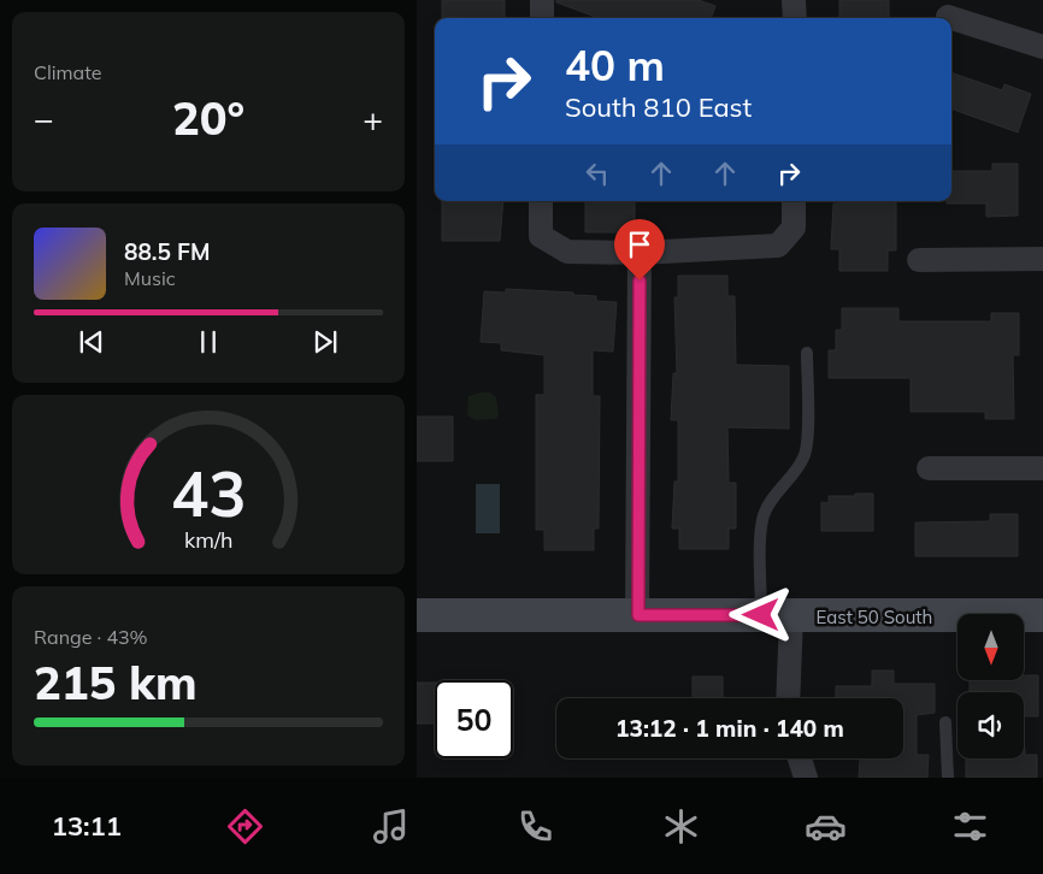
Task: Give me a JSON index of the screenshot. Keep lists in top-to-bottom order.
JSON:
{
  "streets": {
    "main road": ["East 50 South"]
  },
  "north": "bottom",
  "page": {
    "tile": [
      "Climate",
      ["Range · 43%", "215 km"]
    ],
    "turn": ["40 m", "South 810 East"],
    "heat": ["−", "20°", "+"],
    "song": ["88.5 FM", "Music"],
    "limit": "50",
    "trip": "13:12 · 1 min · 140 m",
    "tabs": "13:11",
    "gauge": ["43", "km/h"]
  }
}
